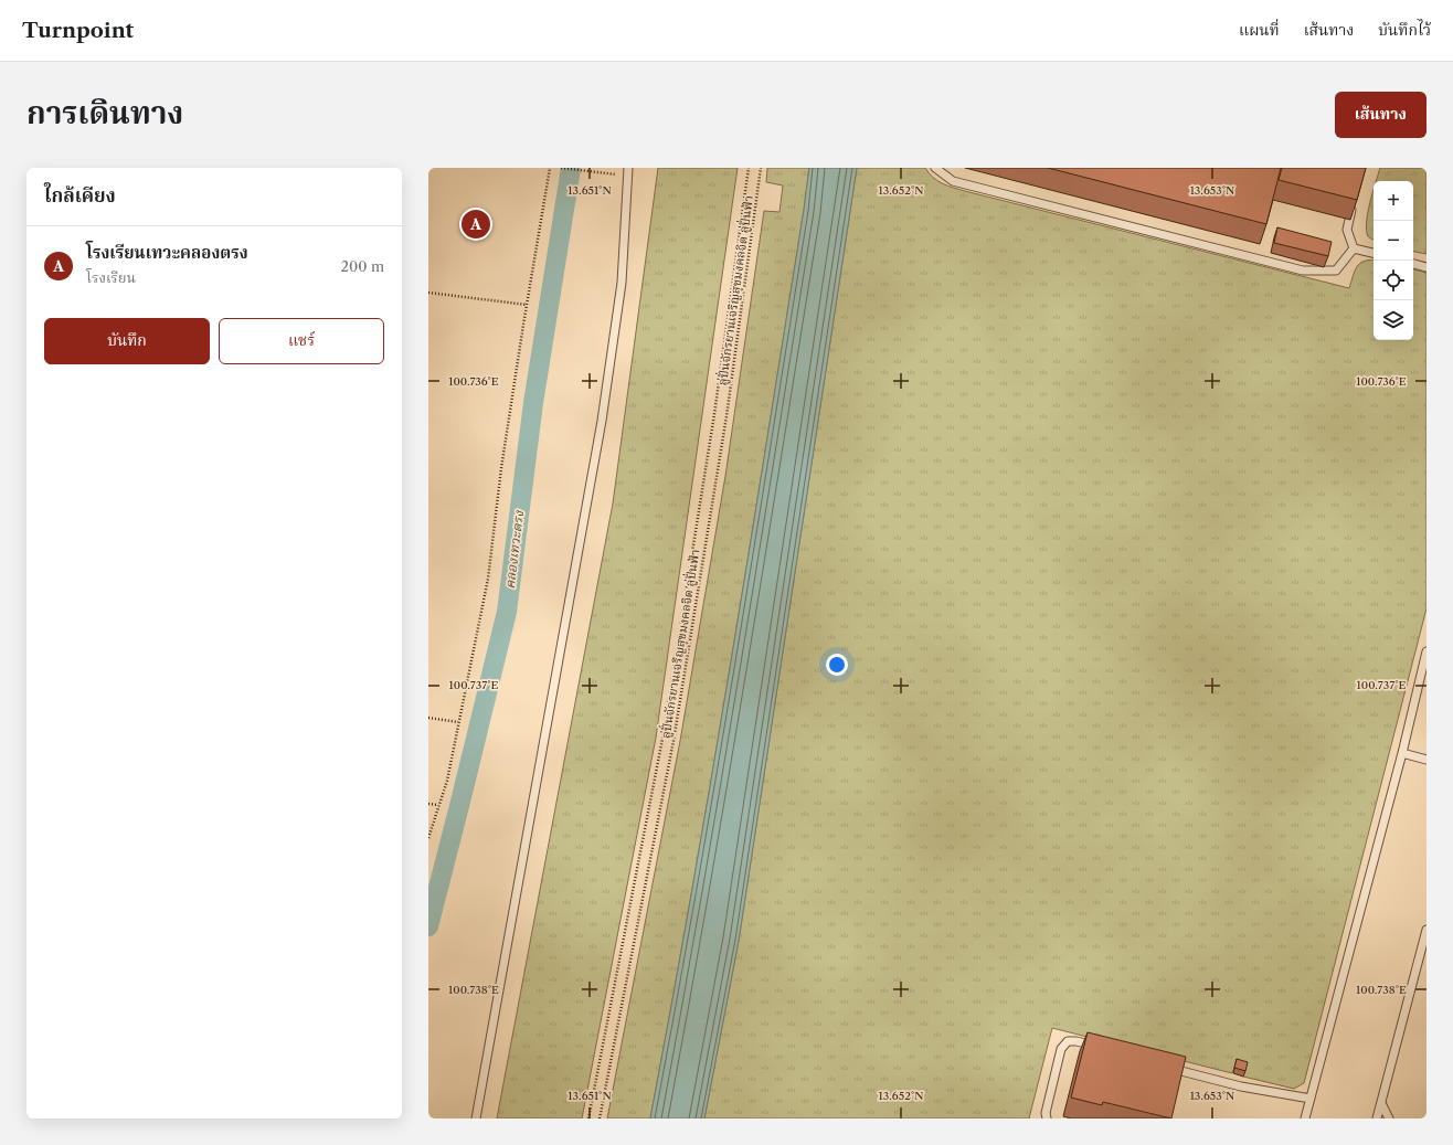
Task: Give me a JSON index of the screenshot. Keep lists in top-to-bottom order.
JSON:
{
  "streets": {
    "path": ["ลู่ปั่นจักรยานเจริญสุขมงคลจิต ลู่ปั่นฟ้า"]
  },
  "water": ["คลองเทวะตรง"],
  "page": {
    "header": "Turnpoint",
    "nav": ["แผนที่", "เส้นทาง", "บันทึกไว้"],
    "title": "การเดินทาง",
    "buttons": [
      "เส้นทาง",
      ["บันทึก", "แชร์"]
    ],
    "heading": "ใกล้เคียง",
    "map_buttons": ["+", "−"],
    "pins": "A",
    "list": [
      {
        "mark": "A",
        "name": "โรงเรียนเทวะคลองตรง",
        "note": "โรงเรียน",
        "value": "200 m"
      }
    ]
  },
  "coordinates": [
    "13.651°N",
    "13.652°N",
    "13.653°N",
    "100.736°E",
    "100.737°E",
    "100.738°E"
  ]
}
